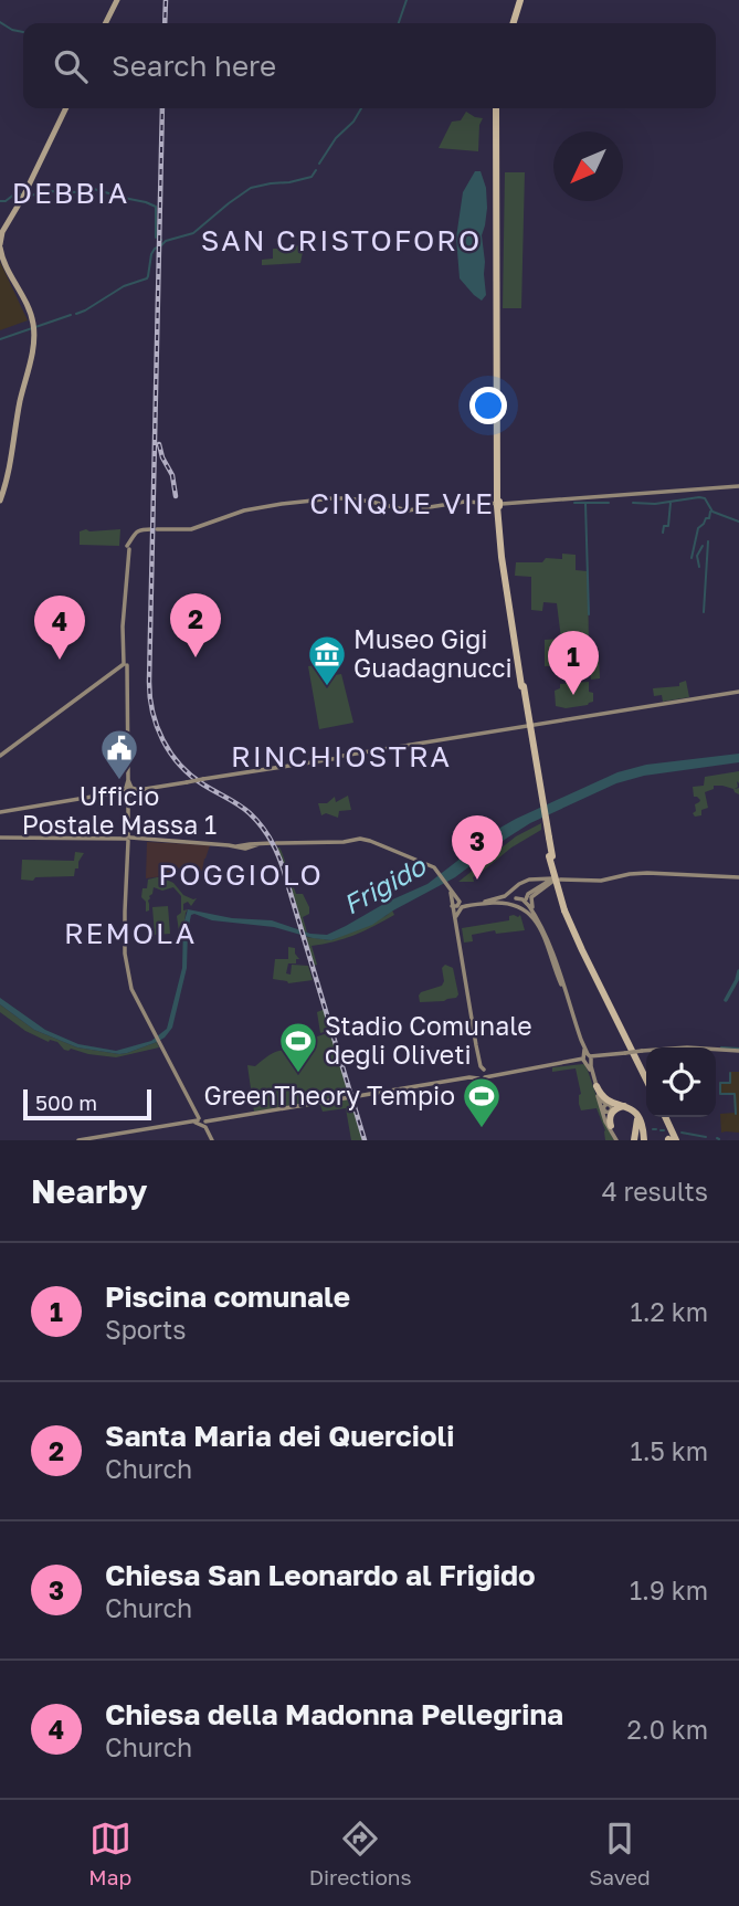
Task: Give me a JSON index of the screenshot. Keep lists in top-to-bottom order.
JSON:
{
  "districts": [
    "DEBBIA",
    "SAN CRISTOFORO",
    "CINQUE VIE",
    "RINCHIOSTRA",
    "POGGIOLO",
    "REMOLA"
  ],
  "water": ["Frigido"],
  "places": {
    "museum": ["Museo Gigi Guadagnucci"],
    "public building": ["Ufficio Postale Massa 1"],
    "sports": ["Stadio Comunale degli Oliveti", "GreenTheory Tempio"]
  },
  "scale_bar": "500 m",
  "north": "bottom left",
  "page": {
    "search": "Search here",
    "pins": [
      "2",
      "4",
      "1",
      "3"
    ],
    "scale": "500 m",
    "heading": ["Nearby", "4 results"],
    "list": [
      {
        "mark": "1",
        "name": "Piscina comunale",
        "note": "Sports",
        "value": "1.2 km"
      },
      {
        "mark": "2",
        "name": "Santa Maria dei Quercioli",
        "note": "Church",
        "value": "1.5 km"
      },
      {
        "mark": "3",
        "name": "Chiesa San Leonardo al Frigido",
        "note": "Church",
        "value": "1.9 km"
      },
      {
        "mark": "4",
        "name": "Chiesa della Madonna Pellegrina",
        "note": "Church",
        "value": "2.0 km"
      }
    ],
    "nav": ["Map", "Directions", "Saved"]
  }
}
